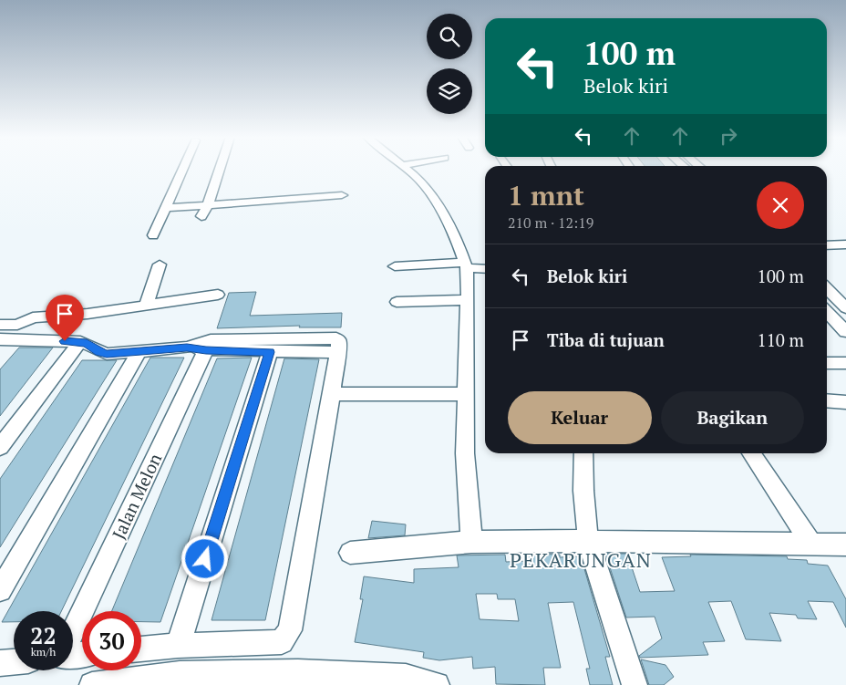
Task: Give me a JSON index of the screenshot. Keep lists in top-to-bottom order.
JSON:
{
  "streets": {
    "street": ["Jalan Melon"]
  },
  "districts": ["PEKARUNGAN"],
  "page": {
    "turn": ["100 m", "Belok kiri"],
    "heading": ["1 mnt", "210 m · 12:19"],
    "list": [
      {
        "name": "Belok kiri",
        "value": "100 m"
      },
      {
        "name": "Tiba di tujuan",
        "value": "110 m"
      }
    ],
    "buttons": ["Keluar", "Bagikan"],
    "speed": "22 km/h",
    "limit": "30"
  }
}
